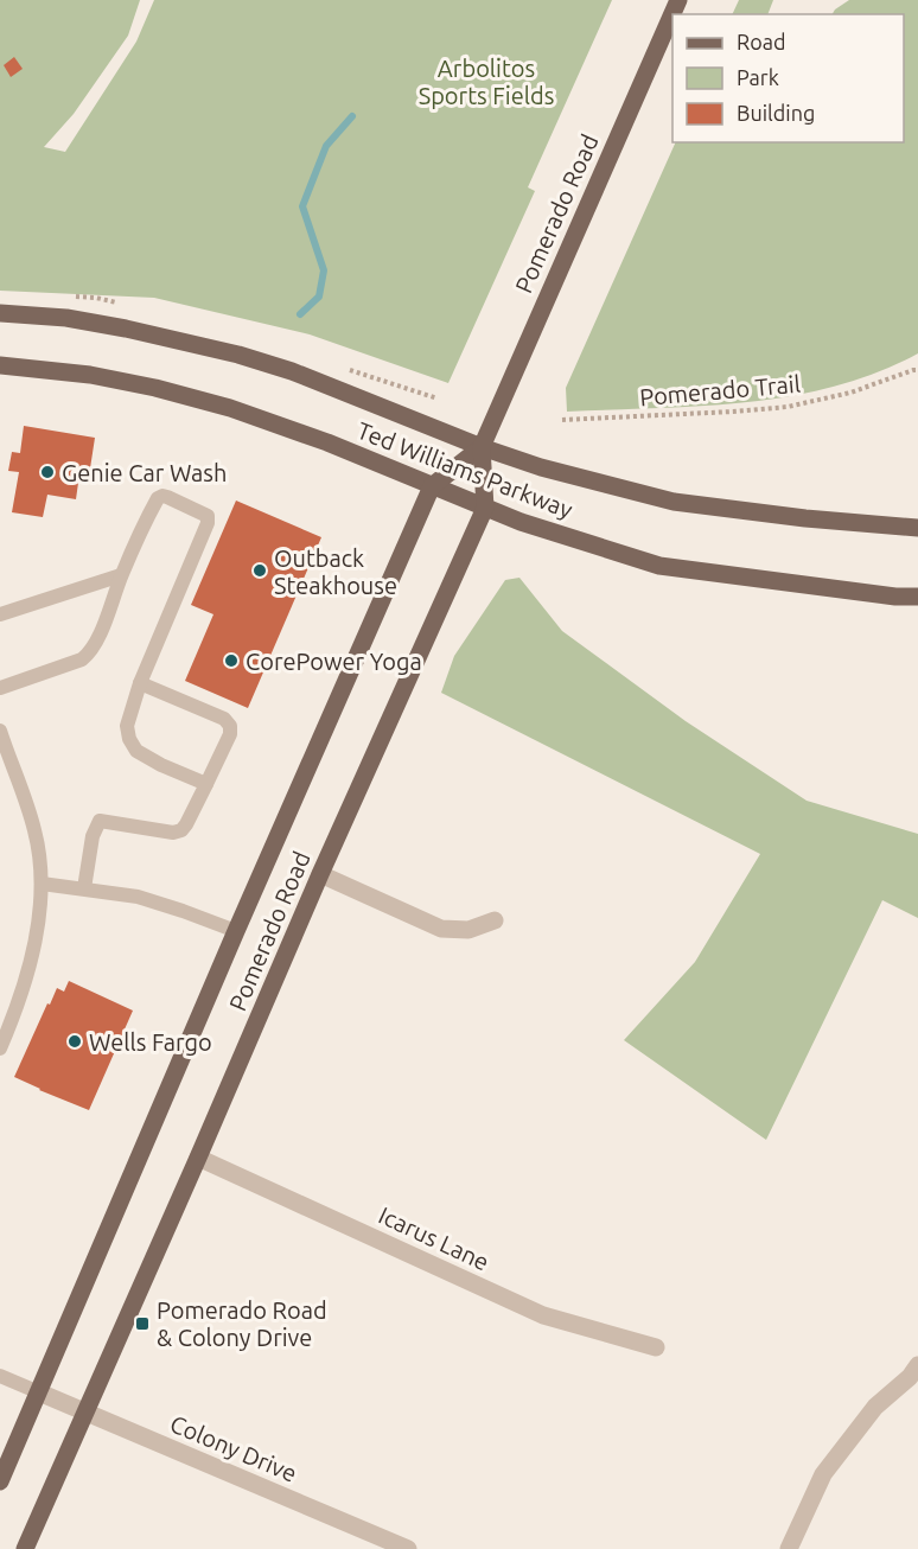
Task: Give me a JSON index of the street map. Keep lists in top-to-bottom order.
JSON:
{
  "streets": {
    "main road": ["Pomerado Road", "Ted Williams Parkway"],
    "street": ["Icarus Lane", "Colony Drive"],
    "path": ["Pomerado Trail"]
  },
  "crossings": [
    ["Pomerado Road", "Ted Williams Parkway"],
    ["Pomerado Road", "Icarus Lane"],
    ["Pomerado Road", "Colony Drive"]
  ],
  "parks": ["Arbolitos Sports Fields"],
  "places": {
    "other": [
      "Genie Car Wash",
      "Outback Steakhouse",
      "CorePower Yoga",
      "Wells Fargo"
    ],
    "transit": ["Pomerado Road & Colony Drive"]
  },
  "legend": ["Road", "Park", "Building"]
}
